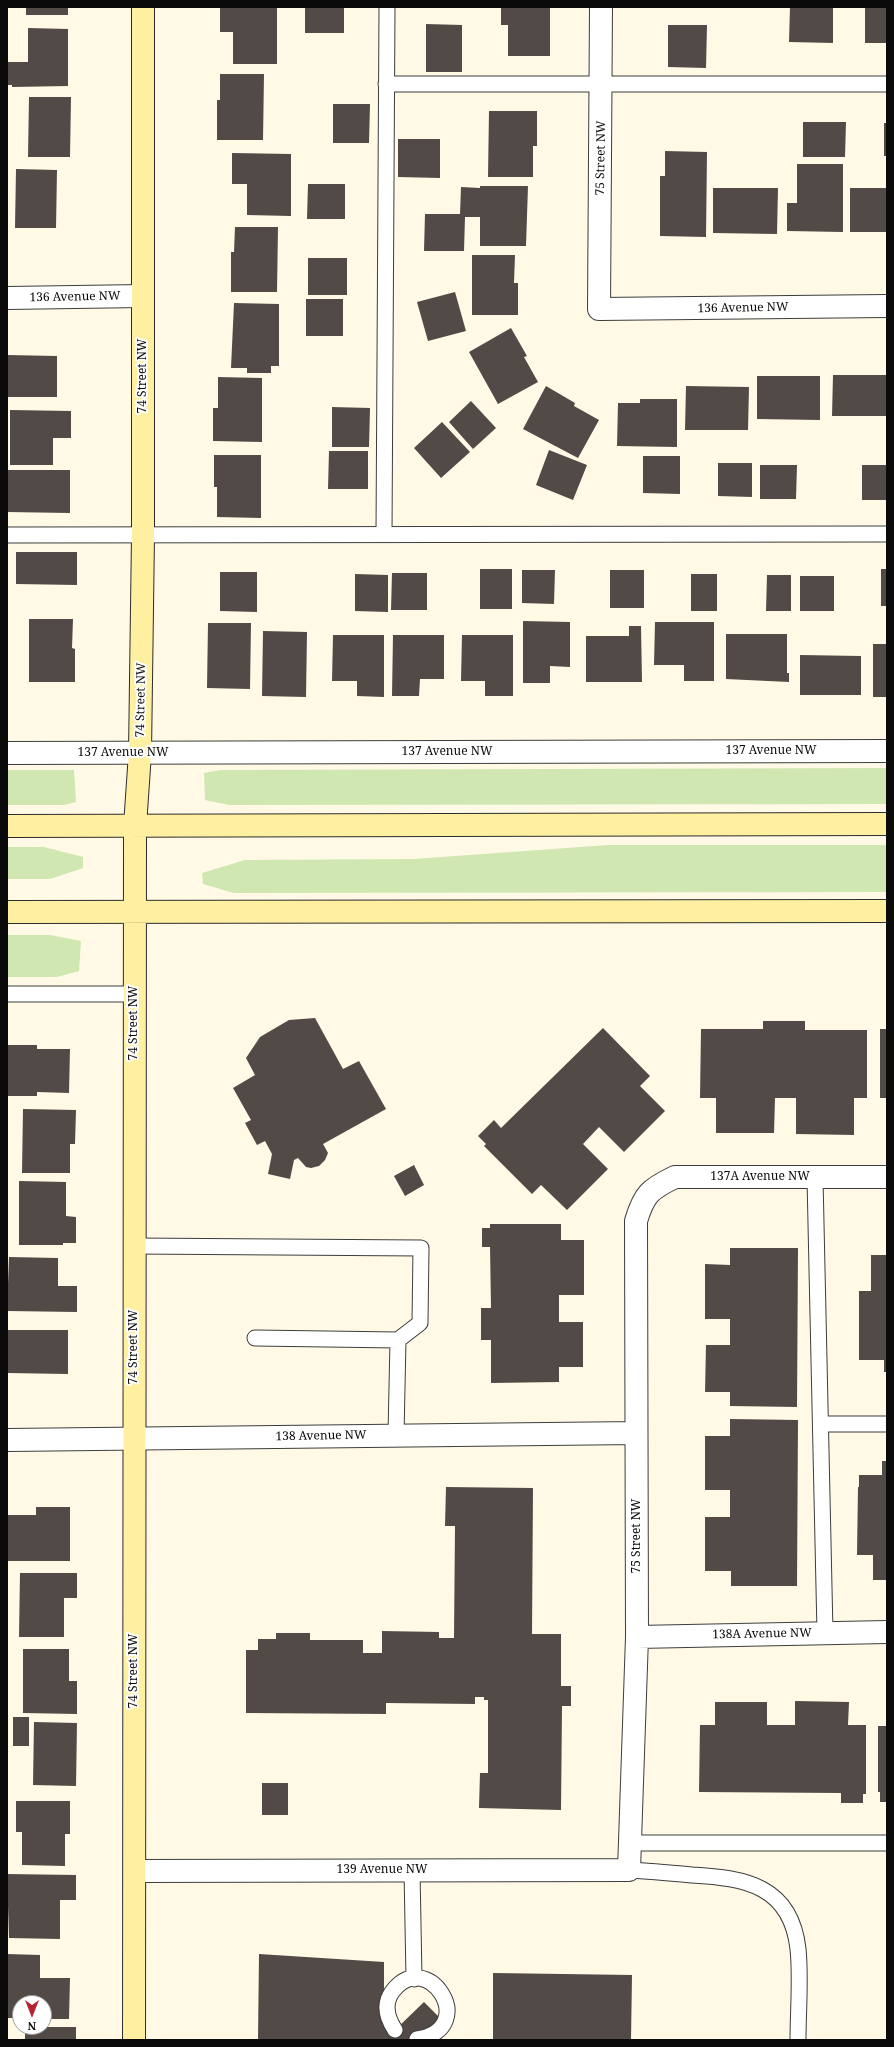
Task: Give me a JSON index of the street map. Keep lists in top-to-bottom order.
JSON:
{
  "streets": {
    "street": [
      "75 Street NW",
      "136 Avenue NW",
      "74 Street NW",
      "137 Avenue NW",
      "137A Avenue NW",
      "138 Avenue NW",
      "138A Avenue NW",
      "139 Avenue NW"
    ]
  },
  "crossings": [
    ["75 Street NW", "136 Avenue NW"],
    ["75 Street NW", "137A Avenue NW"],
    ["75 Street NW", "138 Avenue NW"],
    ["75 Street NW", "138A Avenue NW"],
    ["75 Street NW", "139 Avenue NW"],
    ["136 Avenue NW", "74 Street NW"],
    ["74 Street NW", "137 Avenue NW"],
    ["74 Street NW", "138 Avenue NW"],
    ["74 Street NW", "139 Avenue NW"]
  ],
  "north": "bottom"
}
